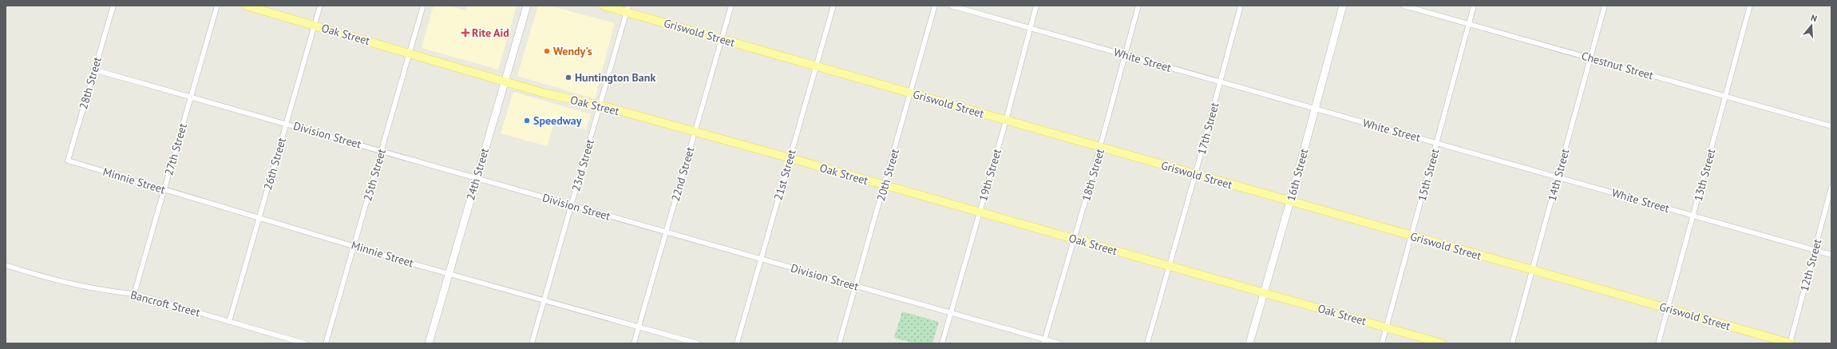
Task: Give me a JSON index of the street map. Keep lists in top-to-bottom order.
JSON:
{
  "streets": {
    "main road": ["Griswold Street", "Oak Street"],
    "street": [
      "White Street",
      "Chestnut Street",
      "28th Street",
      "17th Street",
      "Division Street",
      "27th Street",
      "26th Street",
      "23rd Street",
      "24th Street",
      "22nd Street",
      "25th Street",
      "21st Street",
      "20th Street",
      "19th Street",
      "18th Street",
      "16th Street",
      "15th Street",
      "14th Street",
      "13th Street",
      "Minnie Street",
      "12th Street",
      "Bancroft Street"
    ]
  },
  "crossings": [
    ["Griswold Street", "17th Street"],
    ["Griswold Street", "23rd Street"],
    ["Griswold Street", "22nd Street"],
    ["Griswold Street", "21st Street"],
    ["Griswold Street", "20th Street"],
    ["Griswold Street", "19th Street"],
    ["Griswold Street", "18th Street"],
    ["Griswold Street", "16th Street"],
    ["Griswold Street", "15th Street"],
    ["Griswold Street", "14th Street"],
    ["Griswold Street", "13th Street"],
    ["Griswold Street", "12th Street"],
    ["Oak Street", "17th Street"],
    ["Oak Street", "26th Street"],
    ["Oak Street", "23rd Street"],
    ["Oak Street", "24th Street"],
    ["Oak Street", "22nd Street"],
    ["Oak Street", "25th Street"],
    ["Oak Street", "21st Street"],
    ["Oak Street", "20th Street"],
    ["Oak Street", "19th Street"],
    ["Oak Street", "18th Street"],
    ["Oak Street", "16th Street"],
    ["Oak Street", "15th Street"],
    ["White Street", "17th Street"],
    ["White Street", "19th Street"],
    ["White Street", "18th Street"],
    ["White Street", "16th Street"],
    ["White Street", "15th Street"],
    ["White Street", "14th Street"],
    ["White Street", "13th Street"],
    ["White Street", "12th Street"],
    ["Chestnut Street", "15th Street"],
    ["Chestnut Street", "14th Street"],
    ["Chestnut Street", "13th Street"],
    ["28th Street", "Division Street"],
    ["28th Street", "Minnie Street"],
    ["Division Street", "27th Street"],
    ["Division Street", "26th Street"],
    ["Division Street", "23rd Street"],
    ["Division Street", "24th Street"],
    ["Division Street", "22nd Street"],
    ["Division Street", "25th Street"],
    ["Division Street", "21st Street"],
    ["Division Street", "20th Street"],
    ["Division Street", "19th Street"],
    ["Division Street", "18th Street"],
    ["27th Street", "Minnie Street"],
    ["27th Street", "Bancroft Street"],
    ["26th Street", "Minnie Street"],
    ["26th Street", "Bancroft Street"],
    ["23rd Street", "Minnie Street"],
    ["24th Street", "Minnie Street"],
    ["22nd Street", "Minnie Street"],
    ["25th Street", "Minnie Street"]
  ],
  "places": {
    "health": ["Rite Aid"],
    "other": ["Wendy's", "Huntington Bank", "Speedway"]
  },
  "north": "top"
}
